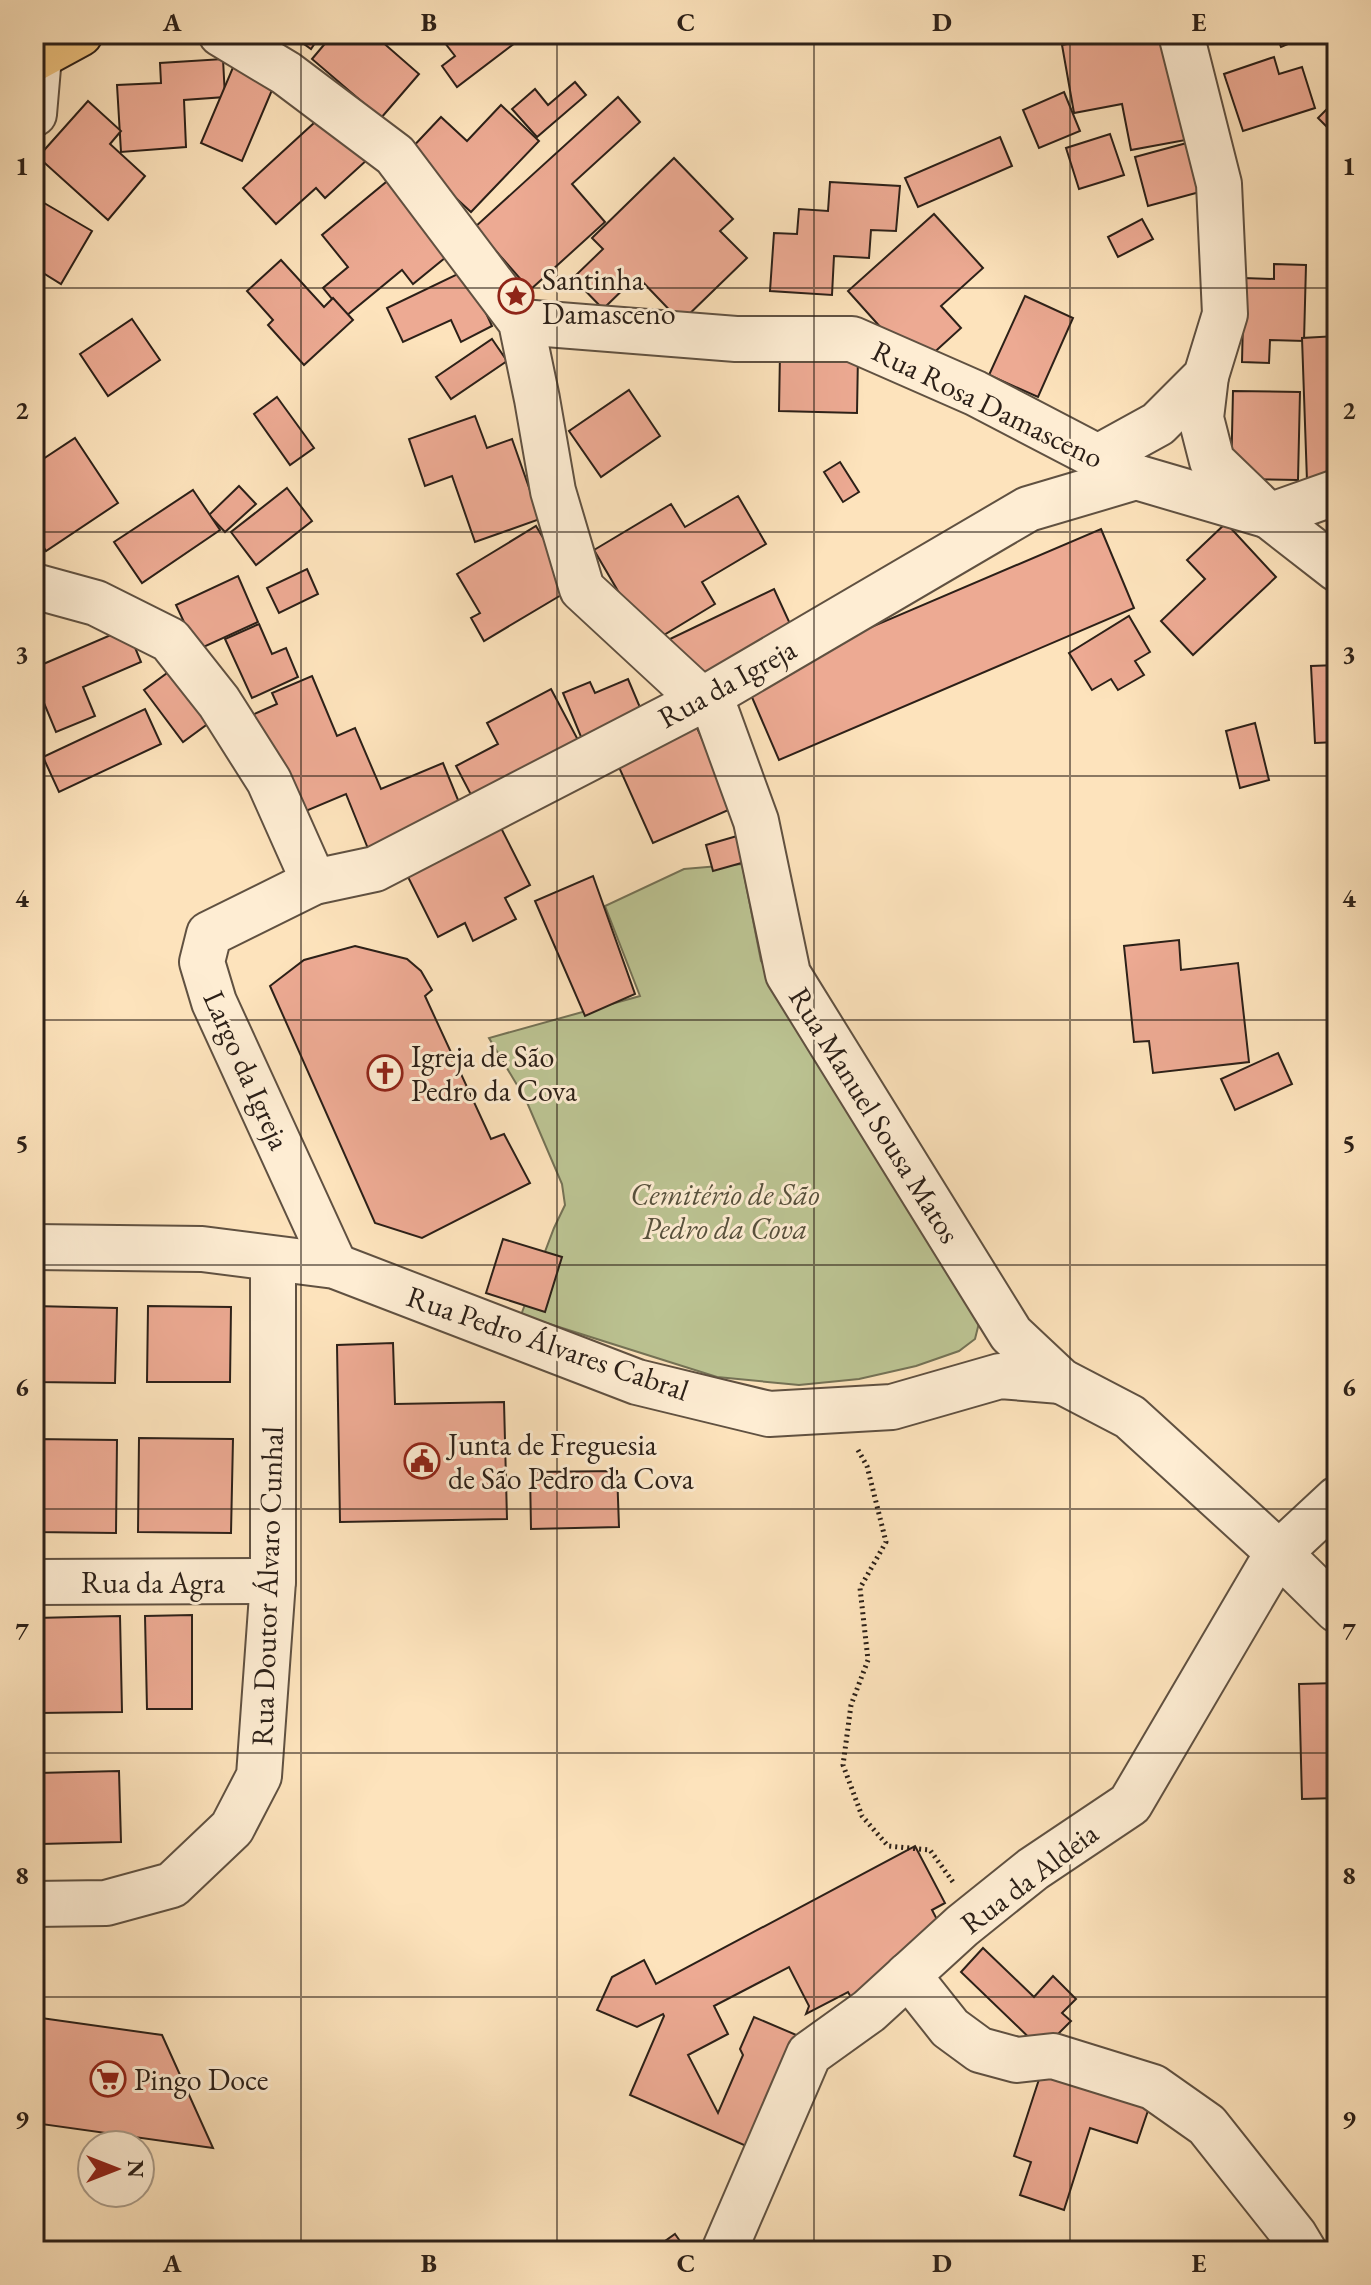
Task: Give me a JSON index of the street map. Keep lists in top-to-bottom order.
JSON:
{
  "streets": {
    "street": [
      "Rua Rosa Damasceno",
      "Rua da Igreja",
      "Largo da Igreja",
      "Rua Manuel Sousa Matos",
      "Rua Pedro Álvares Cabral",
      "Rua da Agra",
      "Rua Doutor Álvaro Cunhal",
      "Rua da Aldeia"
    ]
  },
  "crossings": [
    ["Rua Rosa Damasceno", "Rua da Igreja"],
    ["Rua Rosa Damasceno", "Rua Manuel Sousa Matos"],
    ["Rua da Igreja", "Largo da Igreja"],
    ["Rua da Igreja", "Rua Manuel Sousa Matos"],
    ["Largo da Igreja", "Rua Pedro Álvares Cabral"],
    ["Rua Manuel Sousa Matos", "Rua Pedro Álvares Cabral"],
    ["Rua Manuel Sousa Matos", "Rua da Aldeia"],
    ["Rua Pedro Álvares Cabral", "Rua Doutor Álvaro Cunhal"],
    ["Rua da Agra", "Rua Doutor Álvaro Cunhal"]
  ],
  "parks": ["Cemitério de São Pedro da Cova"],
  "places": {
    "place": ["Santinha Damasceno"],
    "church": ["Igreja de São Pedro da Cova"],
    "public building": ["Junta de Freguesia de São Pedro da Cova"],
    "supermarket": ["Pingo Doce"]
  },
  "north": "right",
  "grid": {
    "columns": [
      "A",
      "B",
      "C",
      "D",
      "E"
    ],
    "rows": [
      "1",
      "2",
      "3",
      "4",
      "5",
      "6",
      "7",
      "8",
      "9"
    ]
  }
}
